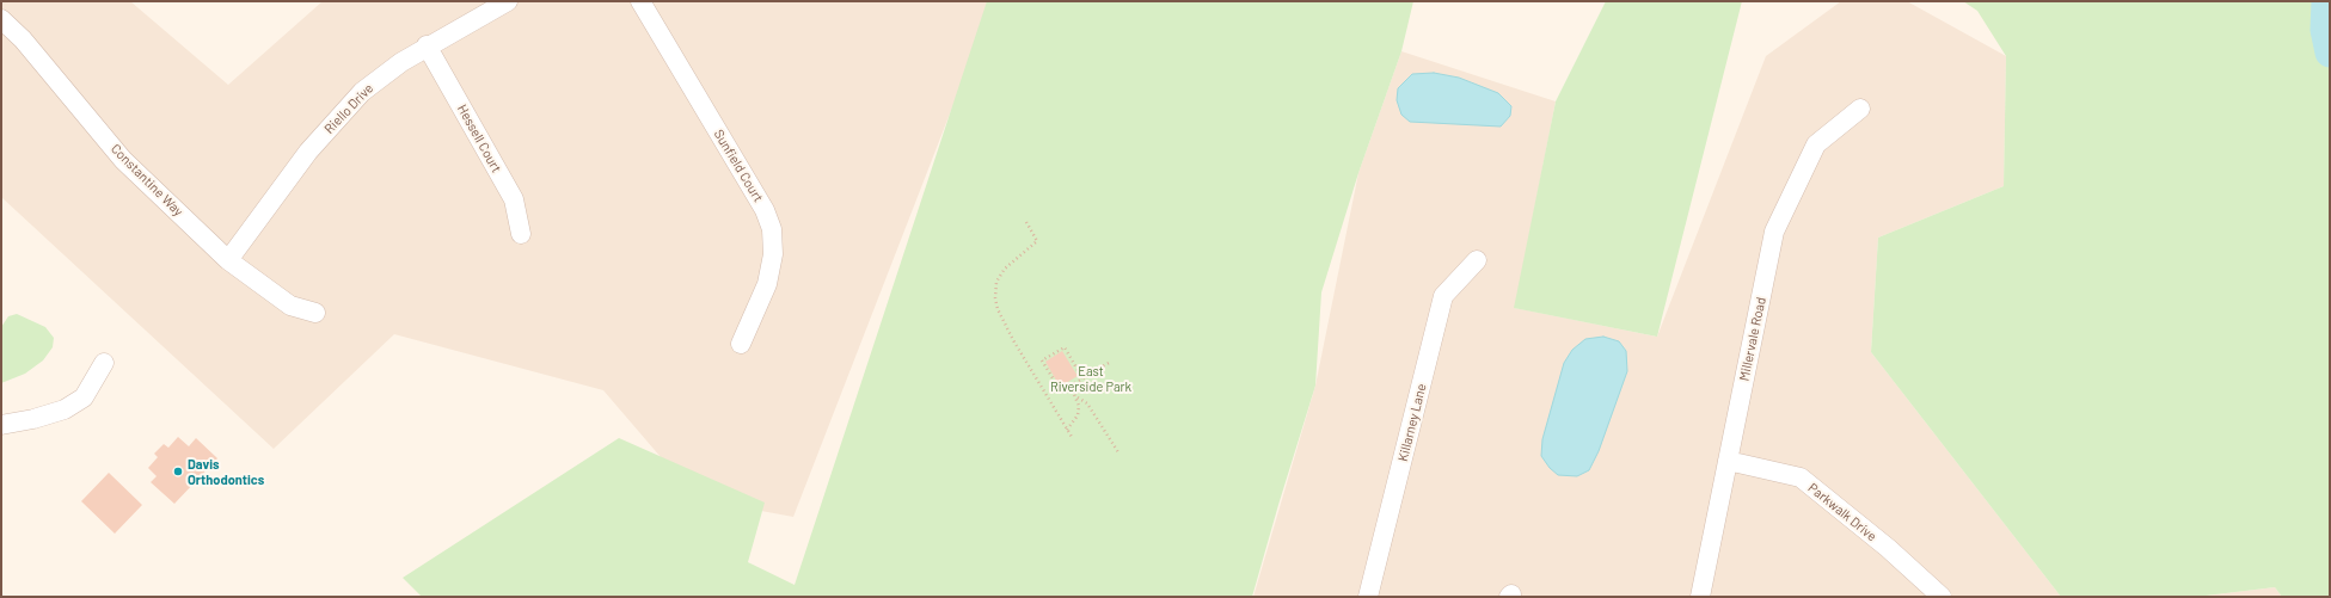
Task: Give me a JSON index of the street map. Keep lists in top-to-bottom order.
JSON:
{
  "streets": {
    "street": [
      "Riello Drive",
      "Hessell Court",
      "Sunfield Court",
      "Constantine Way",
      "Millervale Road",
      "Killarney Lane",
      "Parkwalk Drive"
    ]
  },
  "crossings": [
    ["Riello Drive", "Hessell Court"],
    ["Riello Drive", "Constantine Way"],
    ["Millervale Road", "Parkwalk Drive"]
  ],
  "parks": ["East Riverside Park"],
  "places": ["Davis Orthodontics"]
}
